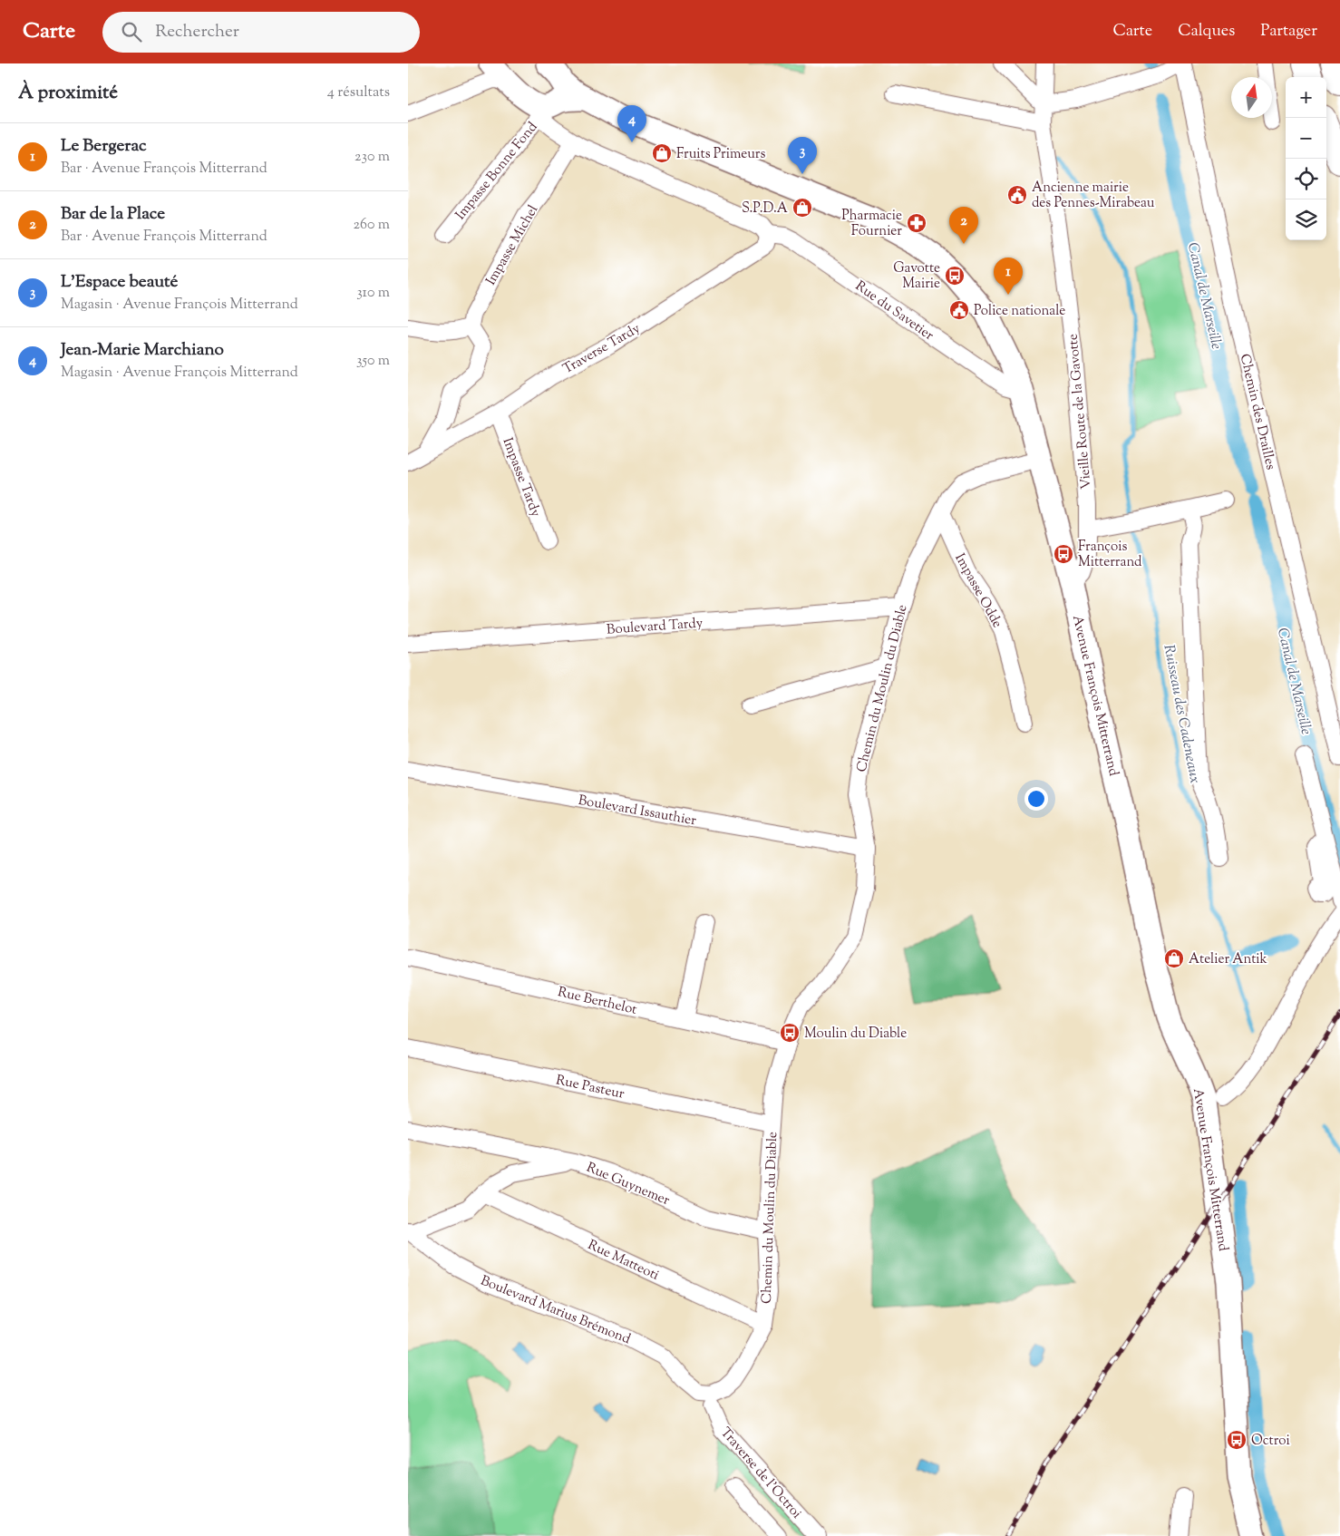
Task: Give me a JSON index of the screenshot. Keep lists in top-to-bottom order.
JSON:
{
  "streets": {
    "main road": ["Avenue François Mitterrand"],
    "street": [
      "Impasse Bonne Fond",
      "Impasse Michel",
      "Rue du Savetier",
      "Traverse Tardy",
      "Vieille Route de la Gavotte",
      "Chemin des Drailles",
      "Impasse Tardy",
      "Impasse Odde",
      "Boulevard Tardy",
      "Chemin du Moulin du Diable",
      "Boulevard Issauthier",
      "Rue Berthelot",
      "Rue Pasteur",
      "Rue Guynemer",
      "Rue Matteoti",
      "Boulevard Marius Brémond",
      "Traverse de l'Octroi"
    ]
  },
  "crossings": [
    ["Impasse Bonne Fond", "Avenue François Mitterrand"],
    ["Rue du Savetier", "Traverse Tardy"],
    ["Rue du Savetier", "Avenue François Mitterrand"],
    ["Traverse Tardy", "Impasse Tardy"],
    ["Vieille Route de la Gavotte", "Avenue François Mitterrand"],
    ["Impasse Odde", "Chemin du Moulin du Diable"],
    ["Boulevard Tardy", "Chemin du Moulin du Diable"],
    ["Chemin du Moulin du Diable", "Avenue François Mitterrand"],
    ["Chemin du Moulin du Diable", "Boulevard Issauthier"],
    ["Chemin du Moulin du Diable", "Rue Berthelot"],
    ["Chemin du Moulin du Diable", "Rue Pasteur"],
    ["Chemin du Moulin du Diable", "Rue Guynemer"],
    ["Chemin du Moulin du Diable", "Rue Matteoti"],
    ["Chemin du Moulin du Diable", "Boulevard Marius Brémond"]
  ],
  "water": ["Canal de Marseille", "Ruisseau des Cadeneaux"],
  "places": {
    "shop": ["Fruits Primeurs", "S.P.D.A", "Atelier Antik"],
    "public building": ["Ancienne mairie des Pennes-Mirabeau", "Police nationale"],
    "pharmacy": ["Pharmacie Fournier"],
    "bus stop": [
      "Gavotte Mairie",
      "François Mitterrand",
      "Moulin du Diable",
      "Octroi"
    ]
  },
  "north": "top",
  "page": {
    "header": "Carte",
    "search": "Rechercher",
    "nav": ["Carte", "Calques", "Partager"],
    "heading": ["À proximité", "4 résultats"],
    "map_buttons": ["+", "−"],
    "pins": [
      "4",
      "3",
      "2",
      "1"
    ],
    "list": [
      {
        "mark": "1",
        "name": "Le Bergerac",
        "note": "Bar · Avenue François Mitterrand",
        "value": "230 m"
      },
      {
        "mark": "2",
        "name": "Bar de la Place",
        "note": "Bar · Avenue François Mitterrand",
        "value": "260 m"
      },
      {
        "mark": "3",
        "name": "L'Espace beauté",
        "note": "Magasin · Avenue François Mitterrand",
        "value": "310 m"
      },
      {
        "mark": "4",
        "name": "Jean-Marie Marchiano",
        "note": "Magasin · Avenue François Mitterrand",
        "value": "350 m"
      }
    ]
  }
}
